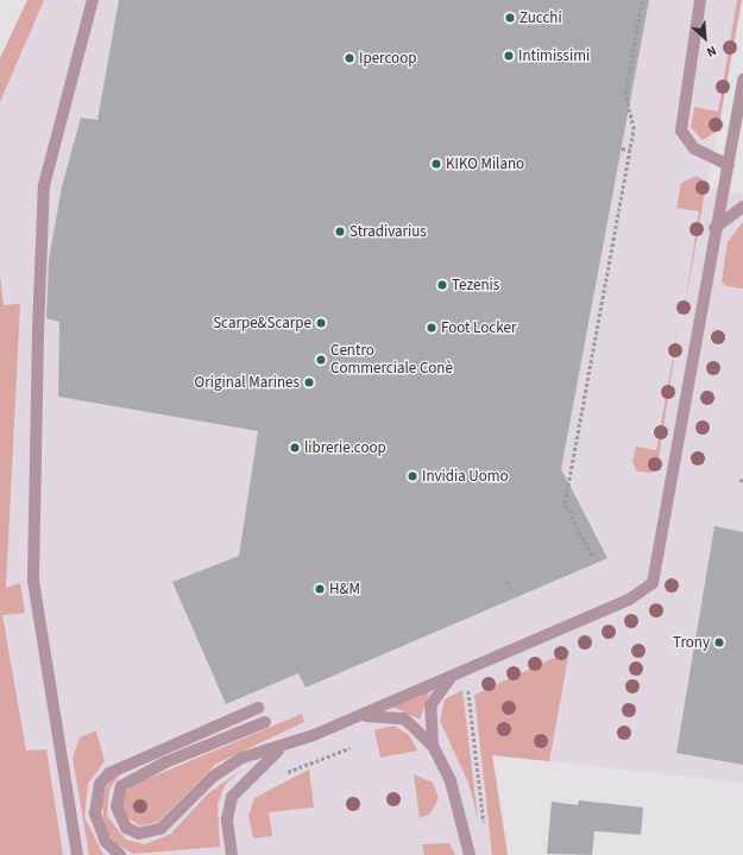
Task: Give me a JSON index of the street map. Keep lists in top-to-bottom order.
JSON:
{
  "places": [
    "Zucchi",
    "Intimissimi",
    "Ipercoop",
    "KIKO Milano",
    "Stradivarius",
    "Tezenis",
    "Scarpe&Scarpe",
    "Foot Locker",
    "Centro Commerciale Conè",
    "Original Marines",
    "librerie.coop",
    "Invidia Uomo",
    "H&M",
    "Trony"
  ],
  "north": "bottom right"
}
